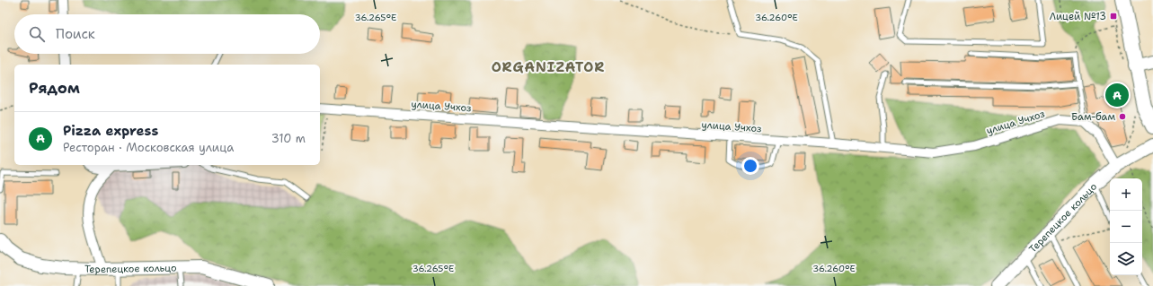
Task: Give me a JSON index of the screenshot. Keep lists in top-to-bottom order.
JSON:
{
  "streets": {
    "street": ["улица Учхоз", "Терепецкое кольцо"]
  },
  "districts": ["ORGANIZATOR"],
  "places": {
    "transit": ["Лицей №13"],
    "other": ["Бам-бам"]
  },
  "page": {
    "search": "Поиск",
    "heading": "Рядом",
    "pins": "A",
    "list": [
      {
        "mark": "A",
        "name": "Pizza express",
        "note": "Ресторан · Московская улица",
        "value": "310 m"
      }
    ],
    "map_buttons": ["+", "−"]
  },
  "coordinates": ["36.265°E", "36.260°E"]
}
